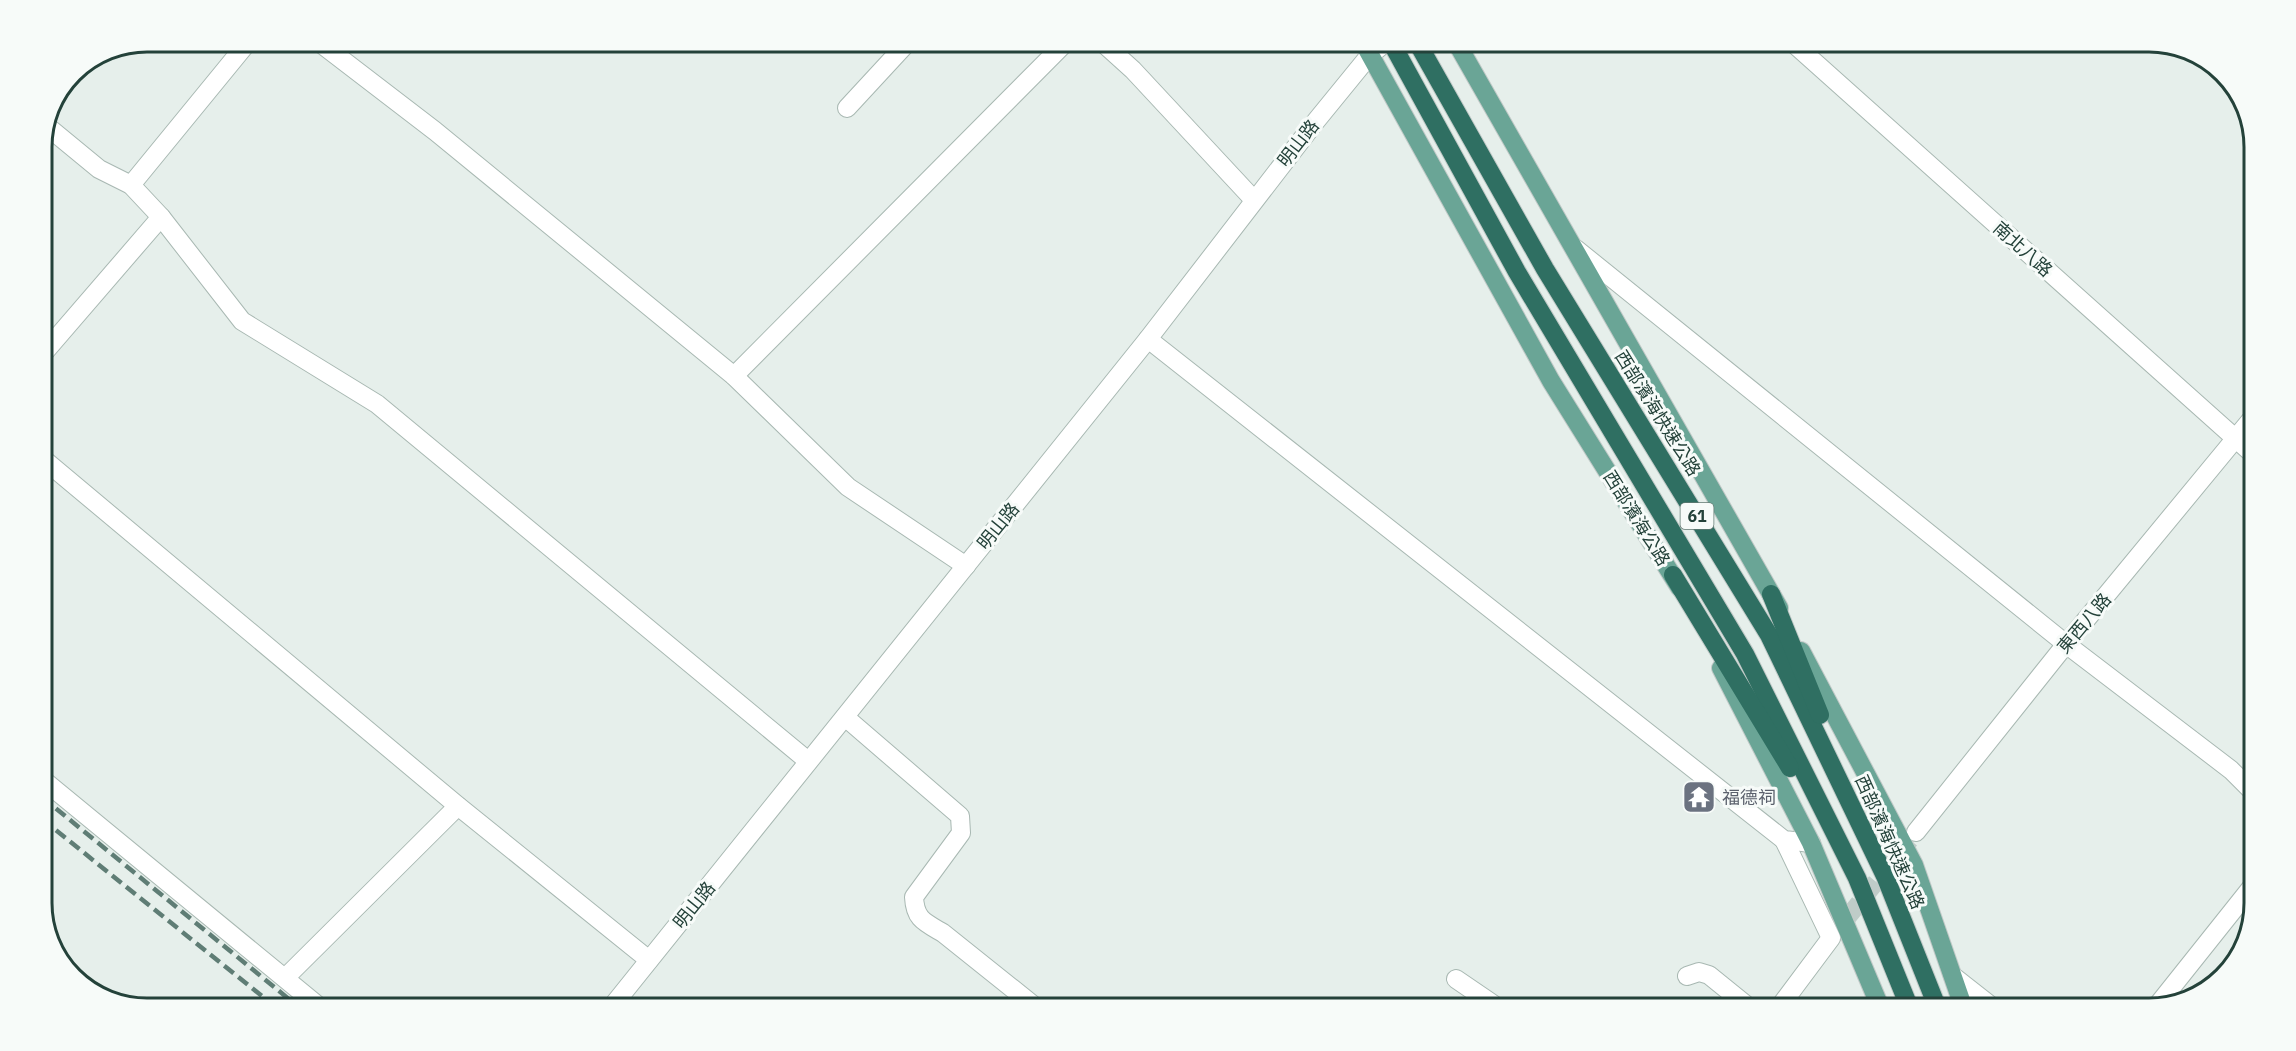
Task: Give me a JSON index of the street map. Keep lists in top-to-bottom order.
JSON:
{
  "streets": {
    "highway": ["西部濱海快速公路", "61"],
    "main road": ["西部濱海公路"],
    "street": ["明山路", "南北八路", "東西八路"]
  },
  "crossings": [
    ["南北八路", "東西八路"]
  ],
  "places": {
    "temple": ["福德祠"]
  }
}
